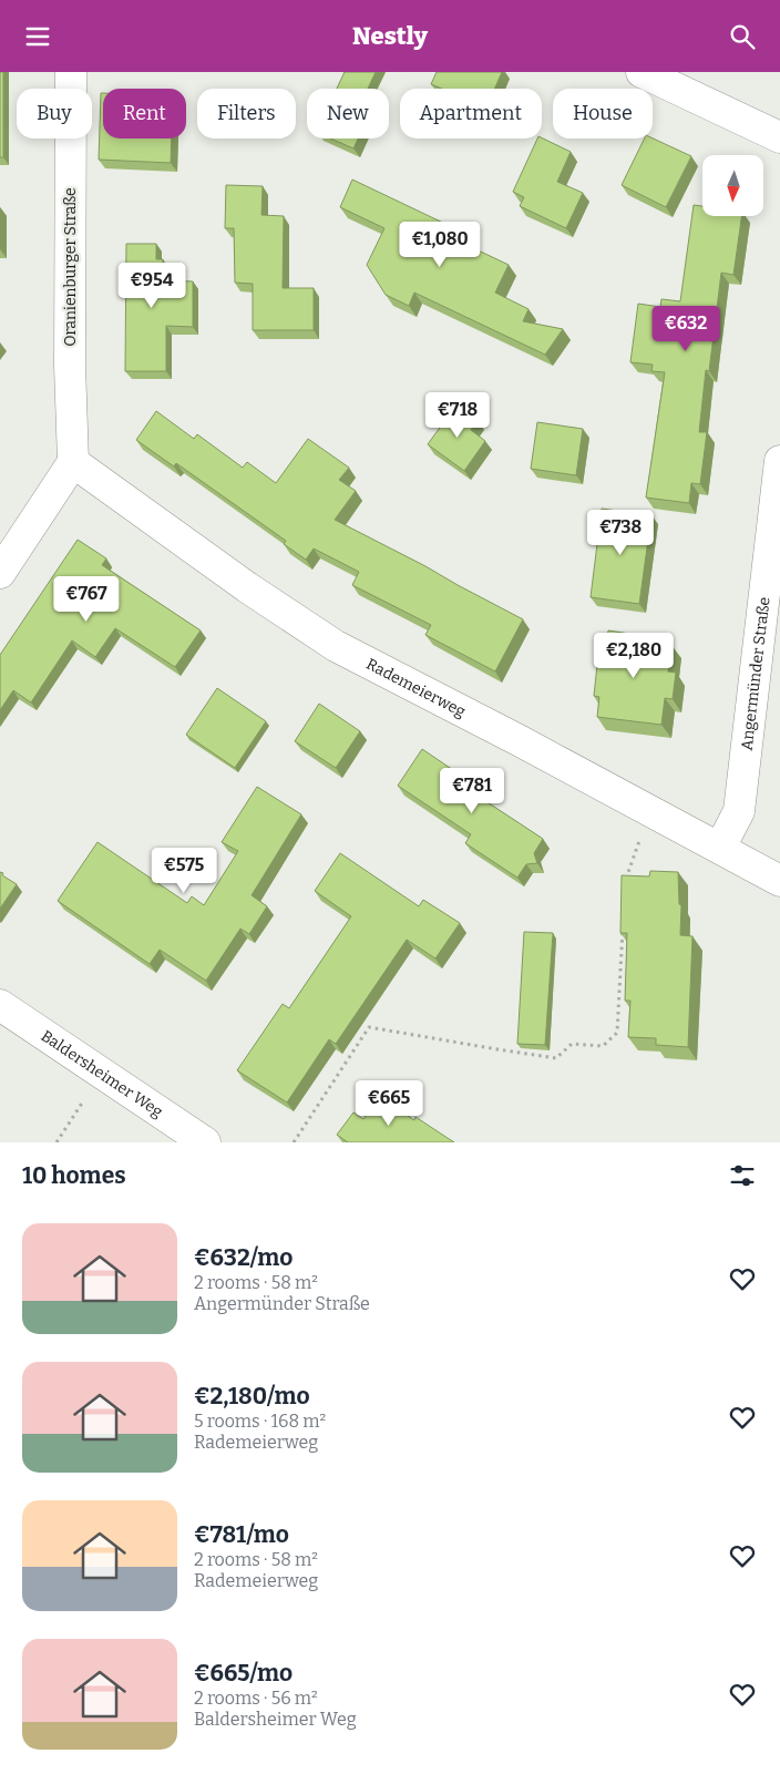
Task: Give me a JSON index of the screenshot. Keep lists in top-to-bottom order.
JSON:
{
  "streets": {
    "street": [
      "Oranienburger Straße",
      "Angermünder Straße",
      "Rademeierweg",
      "Baldersheimer Weg"
    ]
  },
  "crossings": [
    ["Oranienburger Straße", "Rademeierweg"],
    ["Angermünder Straße", "Rademeierweg"]
  ],
  "north": "bottom",
  "page": {
    "header": "Nestly",
    "chip": [
      "Buy",
      "Rent",
      "Filters",
      "New",
      "Apartment",
      "House"
    ],
    "price": [
      "€1,080",
      "€954",
      "€632",
      "€718",
      "€738",
      "€767",
      "€2,180",
      "€781",
      "€575",
      "€665"
    ],
    "heading": "10 homes",
    "list": [
      {
        "name": "€632/mo",
        "note": "2 rooms · 58 m² · Angermünder Straße"
      },
      {
        "name": "€2,180/mo",
        "note": "5 rooms · 168 m² · Rademeierweg"
      },
      {
        "name": "€781/mo",
        "note": "2 rooms · 58 m² · Rademeierweg"
      },
      {
        "name": "€665/mo",
        "note": "2 rooms · 56 m² · Baldersheimer Weg"
      }
    ]
  }
}
